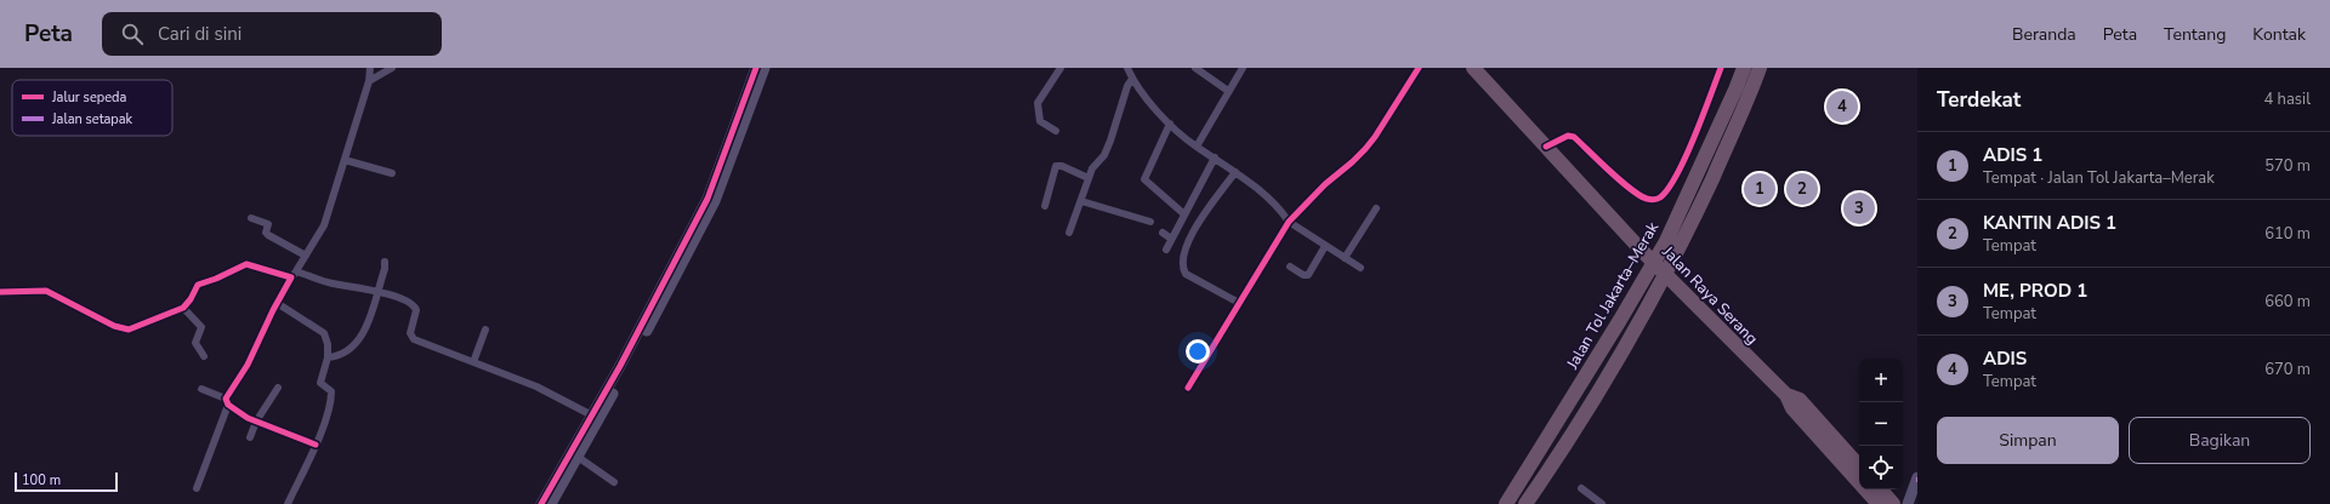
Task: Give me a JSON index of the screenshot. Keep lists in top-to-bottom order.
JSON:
{
  "streets": {
    "highway": ["Jalan Tol Jakarta–Merak", "Jalan Raya Serang"]
  },
  "legend": ["Jalur sepeda", "Jalan setapak"],
  "scale_bar": "100 m",
  "page": {
    "header": "Peta",
    "search": "Cari di sini",
    "nav": [
      "Beranda",
      "Peta",
      "Tentang",
      "Kontak"
    ],
    "heading": ["Terdekat", "4 hasil"],
    "pins": [
      "4",
      "1",
      "2",
      "3"
    ],
    "list": [
      {
        "mark": "1",
        "name": "ADIS 1",
        "note": "Tempat · Jalan Tol Jakarta–Merak",
        "value": "570 m"
      },
      {
        "mark": "2",
        "name": "KANTIN ADIS 1",
        "note": "Tempat",
        "value": "610 m"
      },
      {
        "mark": "3",
        "name": "ME, PROD 1",
        "note": "Tempat",
        "value": "660 m"
      },
      {
        "mark": "4",
        "name": "ADIS",
        "note": "Tempat",
        "value": "670 m"
      }
    ],
    "map_buttons": ["+", "−"],
    "buttons": ["Simpan", "Bagikan"],
    "scale": "100 m"
  }
}
